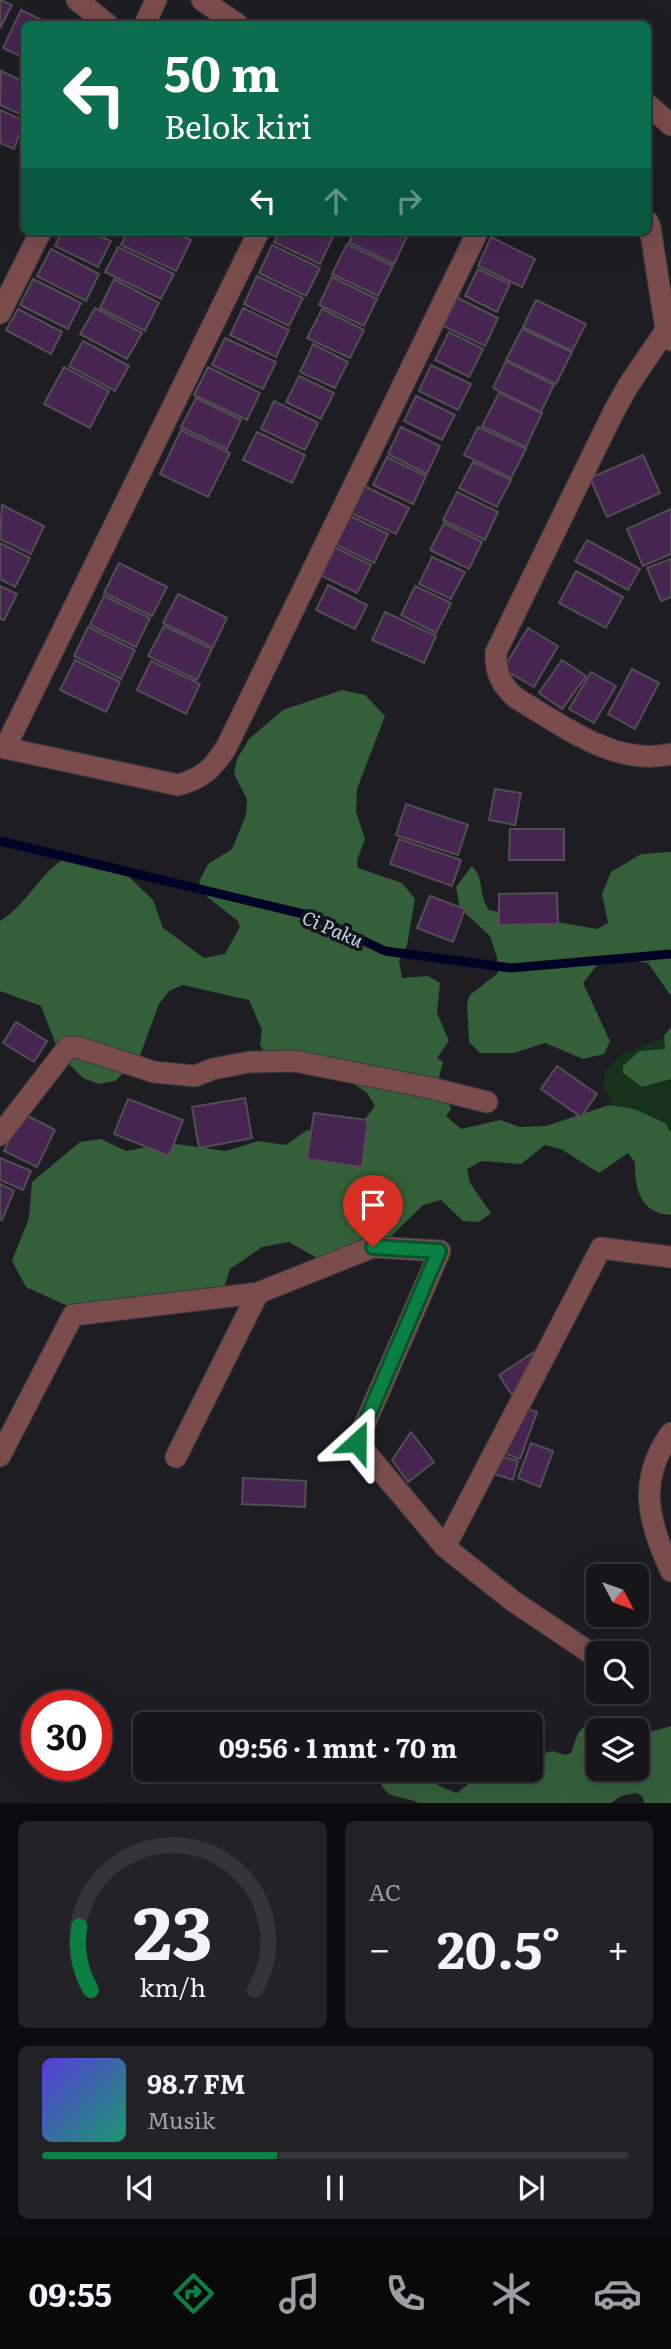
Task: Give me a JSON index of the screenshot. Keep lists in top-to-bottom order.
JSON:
{
  "water": ["Ci Paku"],
  "north": "bottom right",
  "page": {
    "turn": ["50 m", "Belok kiri"],
    "limit": "30",
    "trip": "09:56 · 1 mnt · 70 m",
    "tile": "AC",
    "heat": ["−", "20.5°", "+"],
    "song": ["98.7 FM", "Musik"],
    "tabs": "09:55",
    "gauge": ["23", "km/h"]
  }
}
